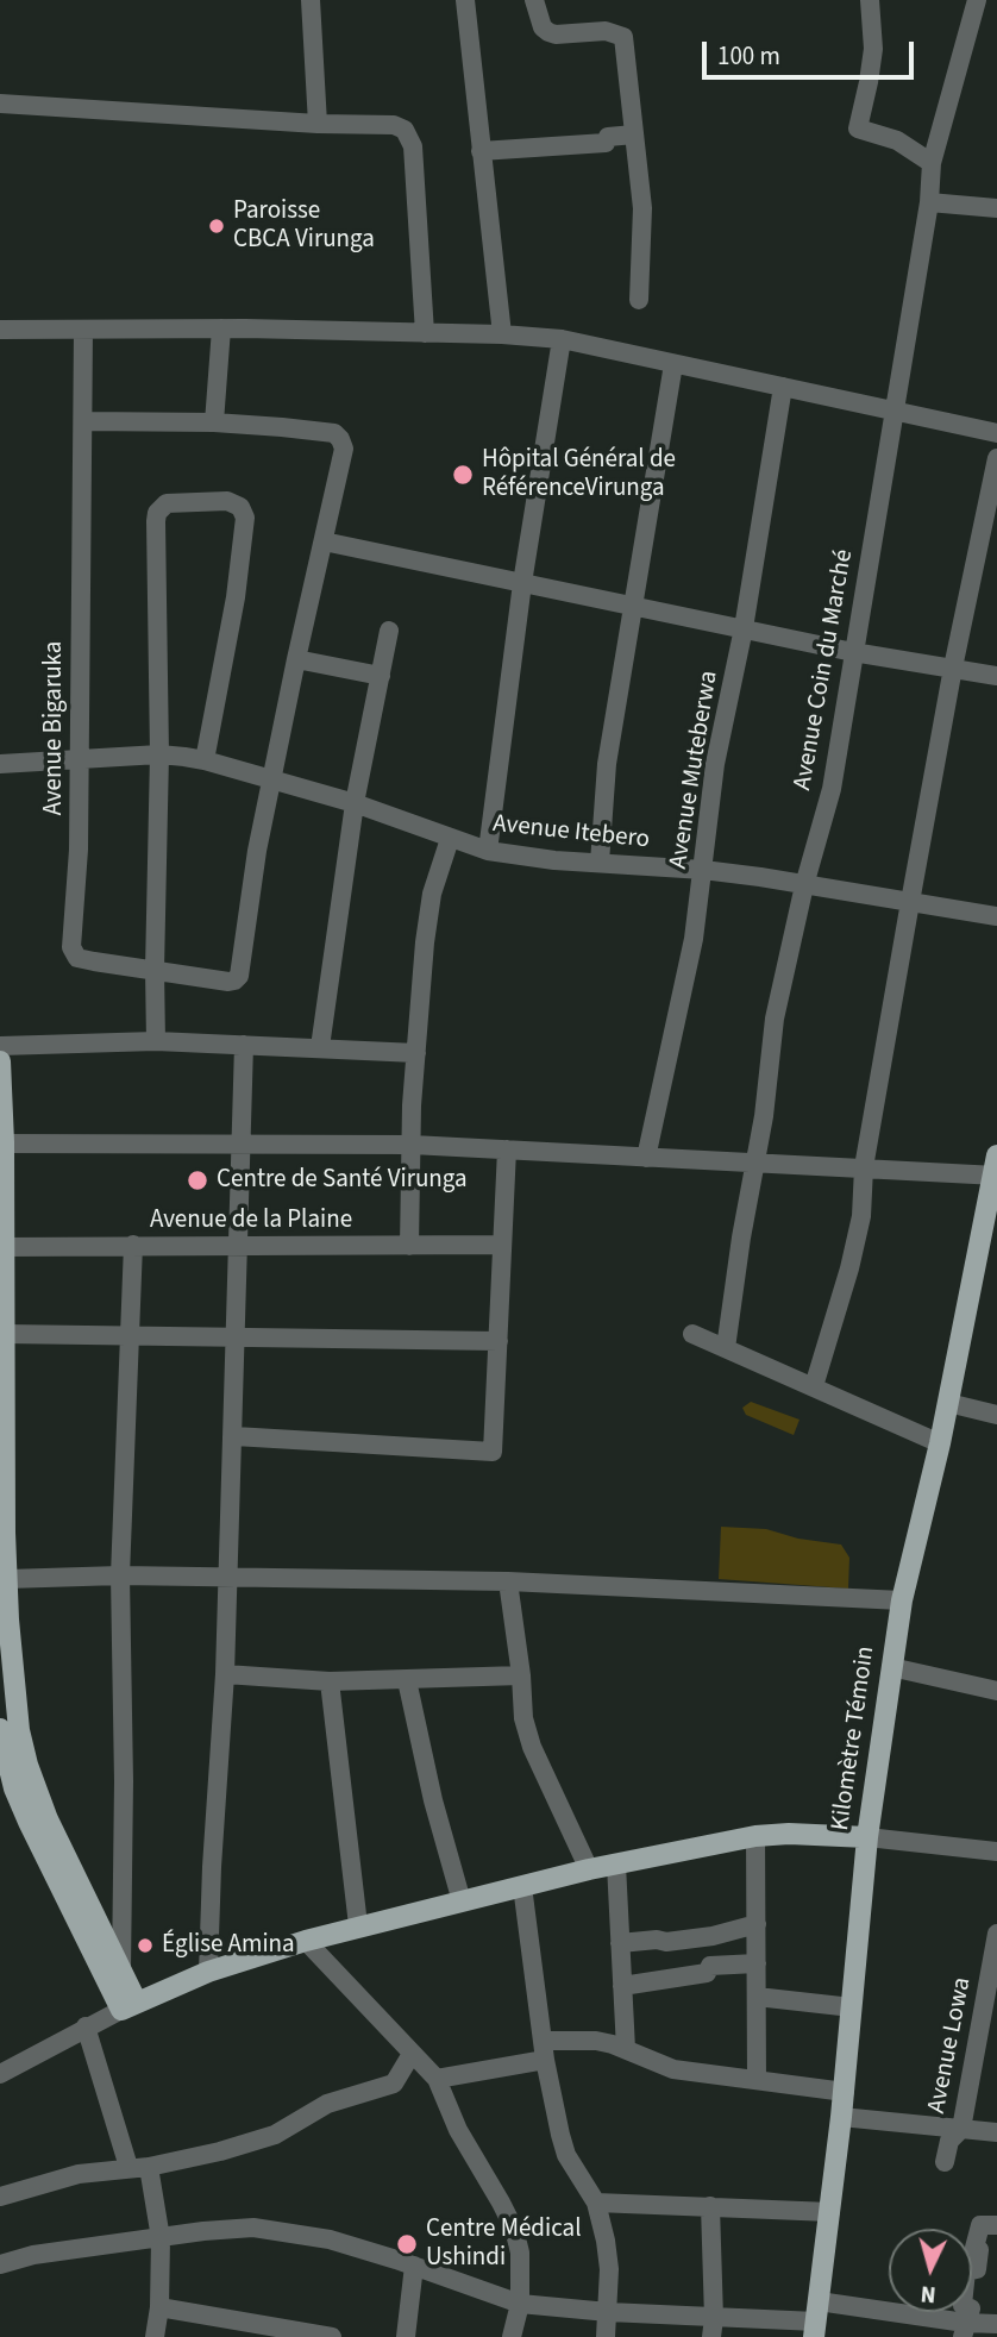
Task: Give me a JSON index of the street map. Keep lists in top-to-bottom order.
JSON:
{
  "streets": {
    "main road": ["Kilomètre Témoin"],
    "street": [
      "Avenue Coin du Marché",
      "Avenue Bigaruka",
      "Avenue Muteberwa",
      "Avenue Itebero",
      "Avenue de la Plaine",
      "Avenue Lowa"
    ]
  },
  "crossings": [
    ["Avenue Coin du Marché", "Avenue Itebero"],
    ["Avenue Bigaruka", "Avenue Itebero"],
    ["Avenue Muteberwa", "Avenue Itebero"]
  ],
  "places": [
    "Paroisse CBCA Virunga",
    "Hôpital Général de RéférenceVirunga",
    "Centre de Santé Virunga",
    "Église Amina",
    "Centre Médical Ushindi"
  ],
  "scale_bar": "100 m",
  "north": "bottom"
}
